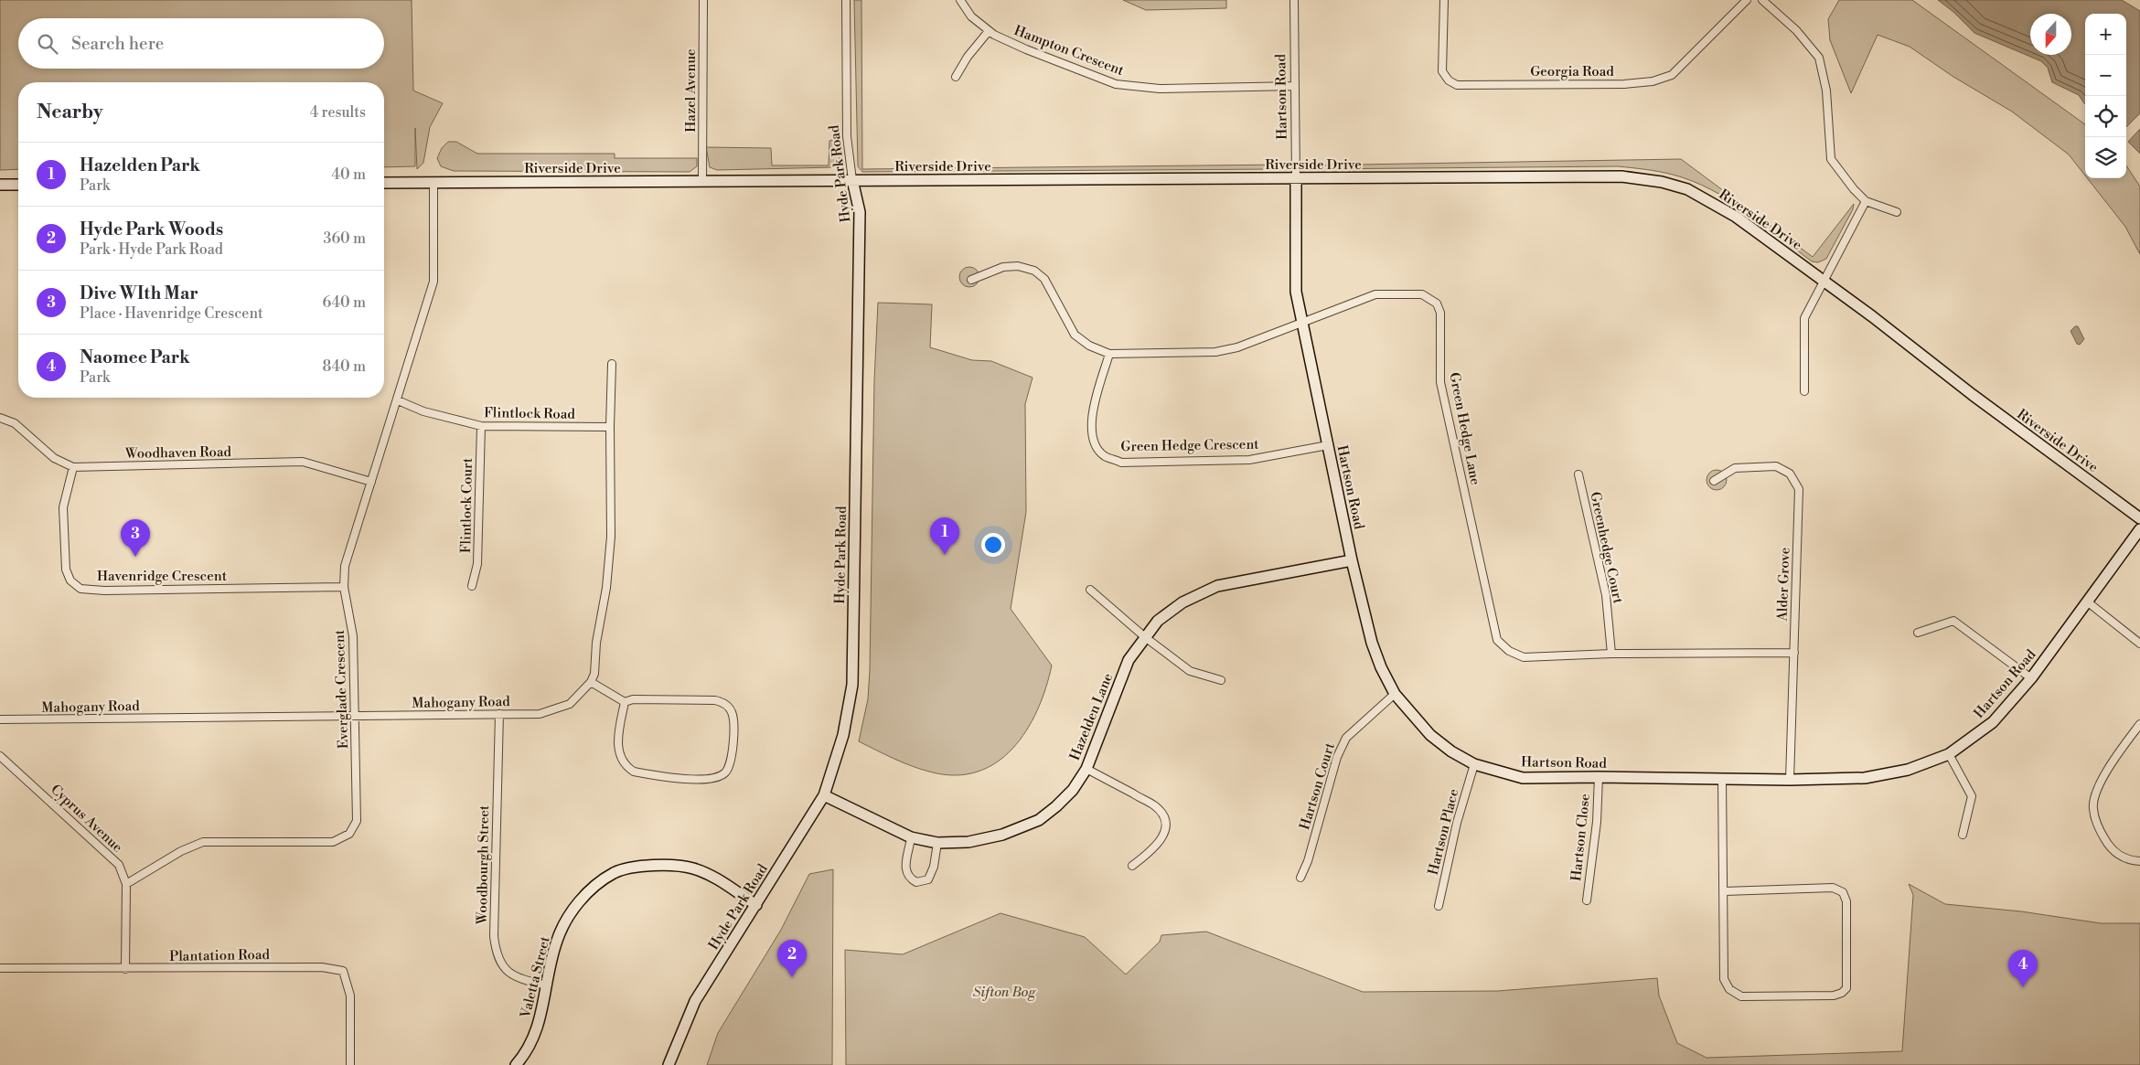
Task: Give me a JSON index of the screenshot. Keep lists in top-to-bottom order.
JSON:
{
  "streets": {
    "main road": [
      "Hartson Road",
      "Riverside Drive",
      "Hyde Park Road",
      "Hazelden Lane",
      "Valetta Street"
    ],
    "street": [
      "Hampton Crescent",
      "Georgia Road",
      "Hazel Avenue",
      "Flintlock Road",
      "Green Hedge Lane",
      "Green Hedge Crescent",
      "Woodhaven Road",
      "Flintlock Court",
      "Greenhedge Court",
      "Havenridge Crescent",
      "Alder Grove",
      "Everglade Crescent",
      "Mahogany Road",
      "Hartson Court",
      "Cyprus Avenue",
      "Hartson Place",
      "Hartson Close",
      "Woodbourgh Street",
      "Plantation Road"
    ]
  },
  "crossings": [
    ["Hampton Crescent", "Hartson Road"],
    ["Hazel Avenue", "Riverside Drive"],
    ["Hartson Road", "Riverside Drive"],
    ["Hartson Road", "Green Hedge Lane"],
    ["Hartson Road", "Green Hedge Crescent"],
    ["Hartson Road", "Alder Grove"],
    ["Hartson Road", "Hazelden Lane"],
    ["Hartson Road", "Hartson Court"],
    ["Hartson Road", "Hartson Place"],
    ["Hartson Road", "Hartson Close"],
    ["Riverside Drive", "Hyde Park Road"],
    ["Riverside Drive", "Everglade Crescent"],
    ["Hyde Park Road", "Hazelden Lane"],
    ["Hyde Park Road", "Valetta Street"],
    ["Flintlock Road", "Flintlock Court"],
    ["Flintlock Road", "Everglade Crescent"],
    ["Green Hedge Lane", "Green Hedge Crescent"],
    ["Green Hedge Lane", "Greenhedge Court"],
    ["Green Hedge Lane", "Alder Grove"],
    ["Woodhaven Road", "Havenridge Crescent"],
    ["Woodhaven Road", "Everglade Crescent"],
    ["Havenridge Crescent", "Everglade Crescent"],
    ["Everglade Crescent", "Mahogany Road"],
    ["Everglade Crescent", "Cyprus Avenue"],
    ["Mahogany Road", "Woodbourgh Street"],
    ["Cyprus Avenue", "Plantation Road"],
    ["Woodbourgh Street", "Valetta Street"]
  ],
  "parks": ["Sifton Bog"],
  "north": "bottom",
  "page": {
    "map_buttons": ["+", "−"],
    "search": "Search here",
    "heading": ["Nearby", "4 results"],
    "list": [
      {
        "mark": "1",
        "name": "Hazelden Park",
        "note": "Park",
        "value": "40 m"
      },
      {
        "mark": "2",
        "name": "Hyde Park Woods",
        "note": "Park · Hyde Park Road",
        "value": "360 m"
      },
      {
        "mark": "3",
        "name": "Dive WIth Mar",
        "note": "Place · Havenridge Crescent",
        "value": "640 m"
      },
      {
        "mark": "4",
        "name": "Naomee Park",
        "note": "Park",
        "value": "840 m"
      }
    ],
    "pins": [
      "1",
      "3",
      "2",
      "4"
    ]
  }
}
